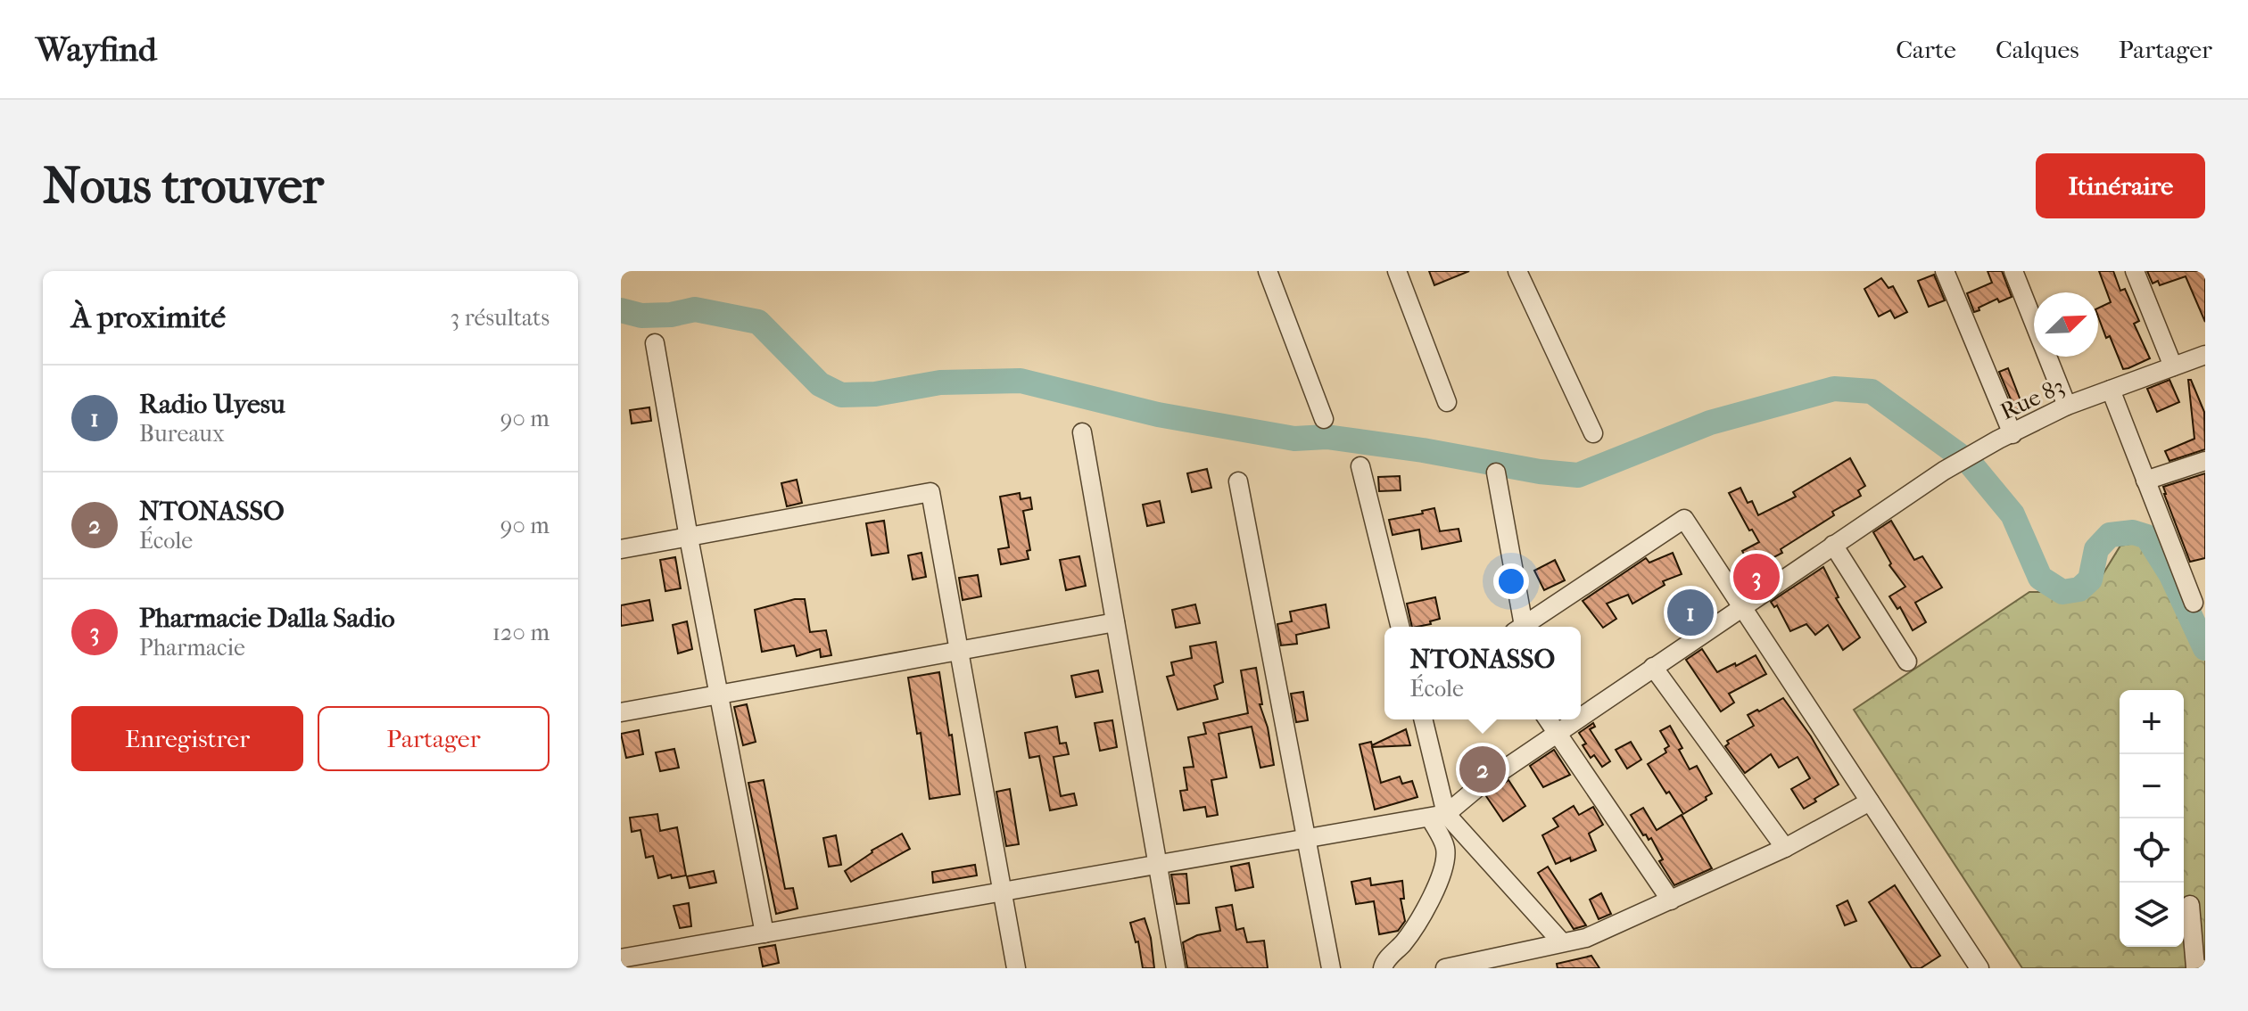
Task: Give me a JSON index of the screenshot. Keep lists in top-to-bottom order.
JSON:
{
  "streets": {
    "street": ["Rue 83"]
  },
  "north": "top right",
  "page": {
    "header": "Wayfind",
    "nav": ["Carte", "Calques", "Partager"],
    "buttons": [
      "Itinéraire",
      ["Enregistrer", "Partager"]
    ],
    "title": "Nous trouver",
    "heading": ["À proximité", "3 résultats"],
    "list": [
      {
        "mark": "1",
        "name": "Radio Uyesu",
        "note": "Bureaux",
        "value": "90 m"
      },
      {
        "mark": "2",
        "name": "NTONASSO",
        "note": "École",
        "value": "90 m"
      },
      {
        "mark": "3",
        "name": "Pharmacie Dalla Sadio",
        "note": "Pharmacie",
        "value": "120 m"
      }
    ],
    "pins": ["3", "1", "2"],
    "popup": ["NTONASSO", "École"],
    "map_buttons": ["+", "−"]
  }
}
